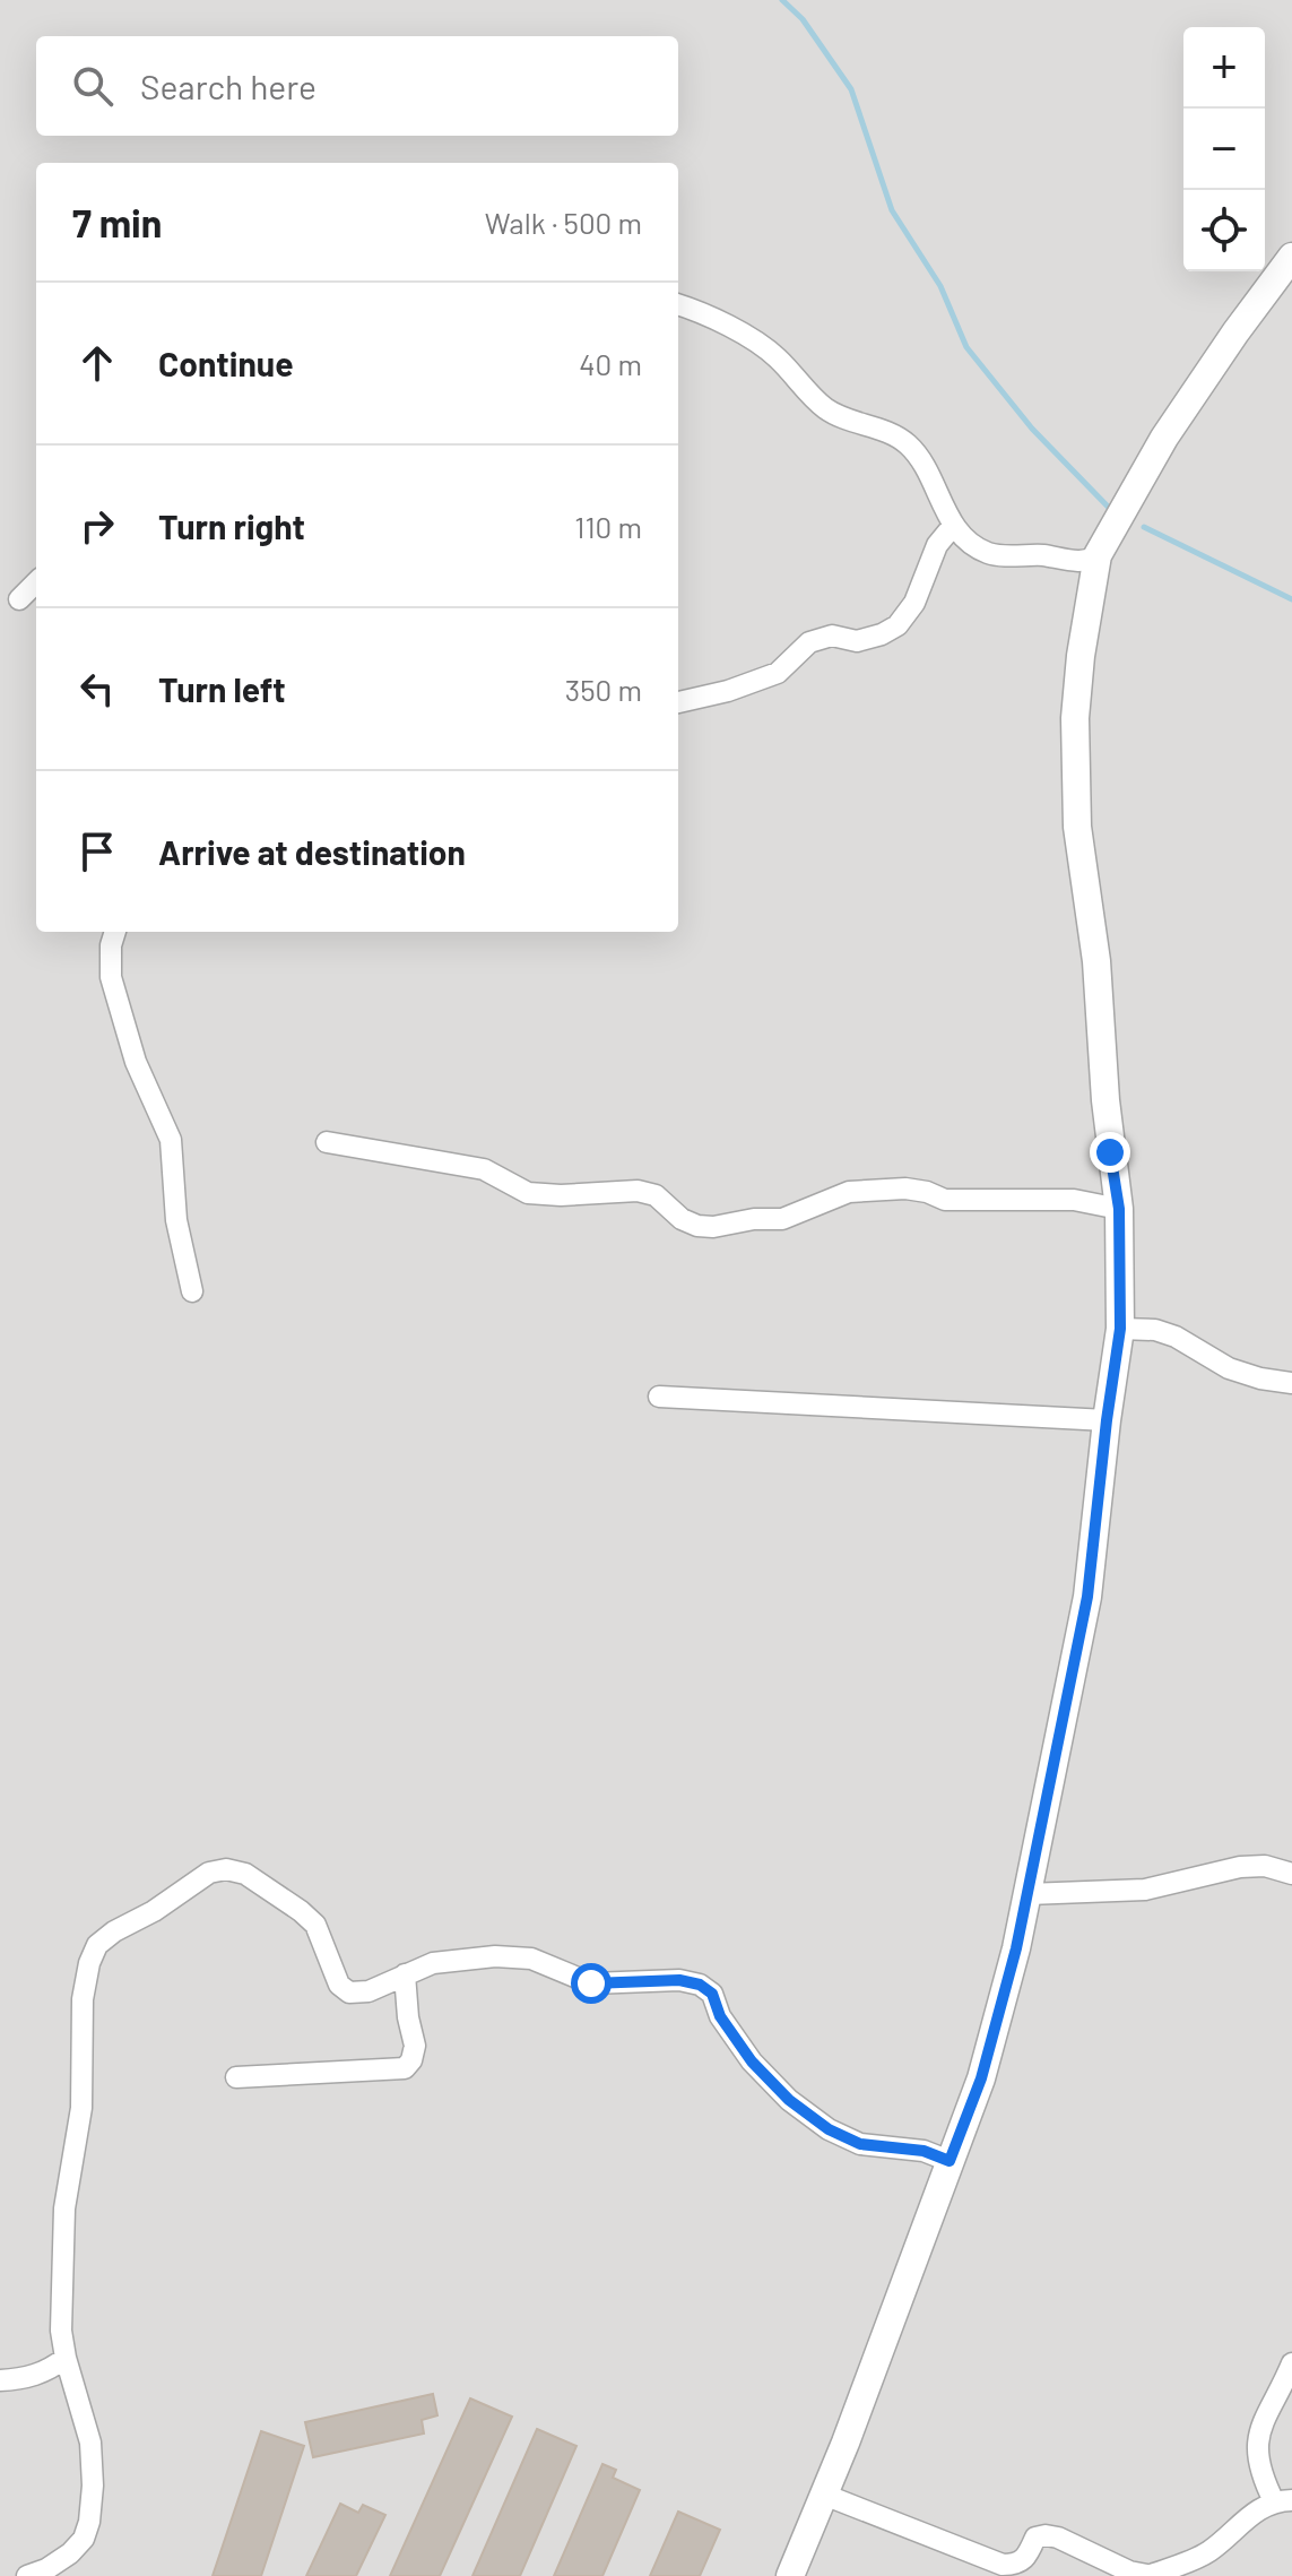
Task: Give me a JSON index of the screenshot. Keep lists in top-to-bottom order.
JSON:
{
  "page": {
    "map_buttons": ["+", "−"],
    "search": "Search here",
    "heading": ["7 min", "Walk · 500 m"],
    "list": [
      ["Continue", "40 m"],
      ["Turn right", "110 m"],
      ["Turn left", "350 m"],
      "Arrive at destination"
    ]
  }
}
